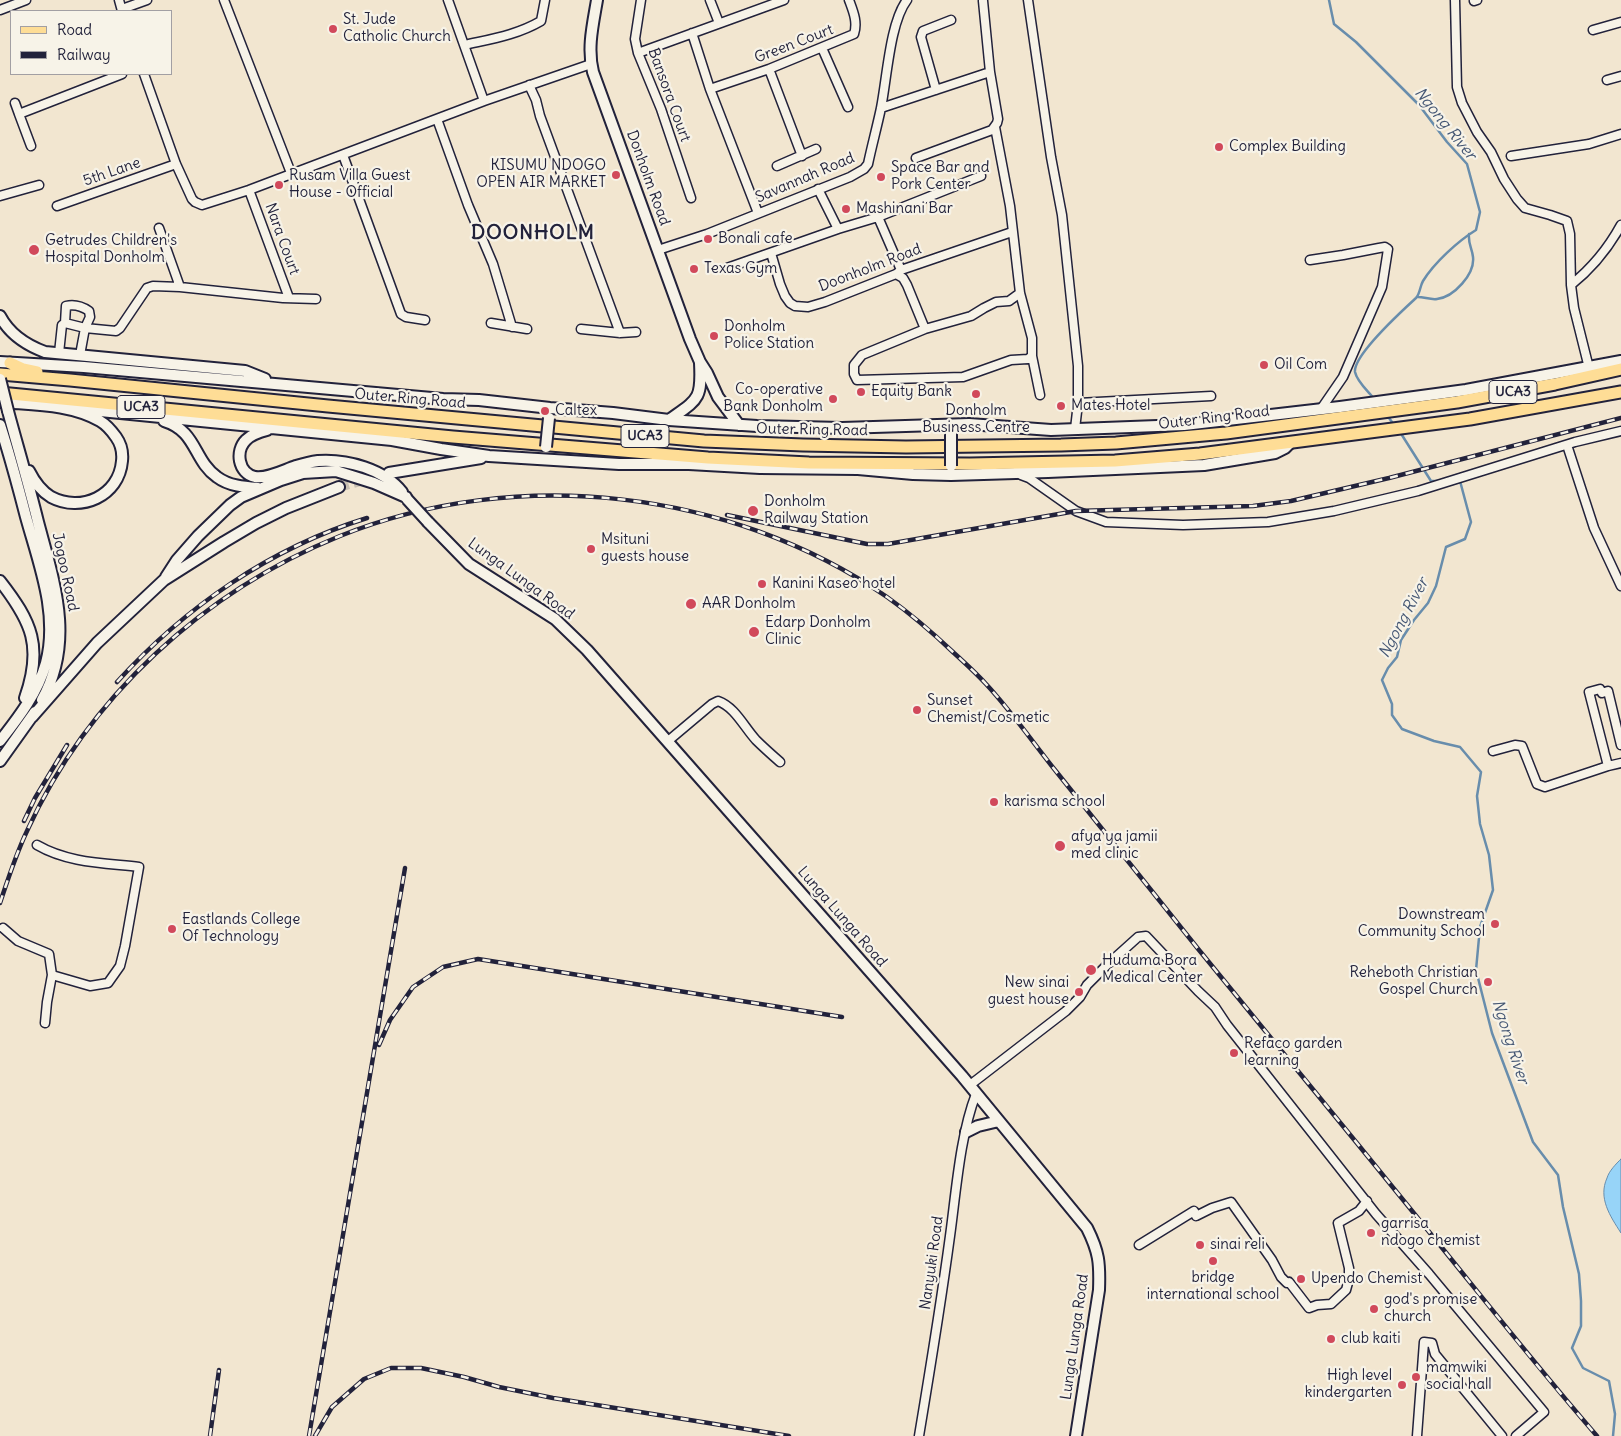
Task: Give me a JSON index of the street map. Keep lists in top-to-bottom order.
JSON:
{
  "streets": {
    "main road": [
      "Donholm Road",
      "UCA3",
      "Outer Ring Road",
      "Jogoo Road",
      "Lunga Lunga Road"
    ],
    "street": [
      "Green Court",
      "Bansora Court",
      "5th Lane",
      "Savannah Road",
      "Nara Court",
      "Doonholm Road",
      "Nanyuki Road"
    ]
  },
  "crossings": [
    ["Donholm Road", "Savannah Road"],
    ["UCA3", "Outer Ring Road"],
    ["UCA3", "Lunga Lunga Road"],
    ["Lunga Lunga Road", "Nanyuki Road"]
  ],
  "districts": ["DOONHOLM"],
  "water": ["Ngong River"],
  "places": [
    "St. Jude Catholic Church",
    "Complex Building",
    "KISUMU NDOGO OPEN AIR MARKET",
    "Space Bar and Pork Center",
    "Rusam Villa Guest House - Official",
    "Mashinani Bar",
    "Bonali cafe",
    "Getrudes Children's Hospital Donholm",
    "Texas Gym",
    "Donholm Police Station",
    "Oil Com",
    "Equity Bank",
    "Donholm Business Centre",
    "Co-operative Bank Donholm",
    "Mates Hotel",
    "Caltex",
    "Donholm Railway Station",
    "Msituni guests house",
    "Kanini Kaseo hotel",
    "AAR Donholm",
    "Edarp Donholm Clinic",
    "Sunset Chemist/Cosmetic",
    "karisma school",
    "afya ya jamii med clinic",
    "Downstream Community School",
    "Eastlands College Of Technology",
    "Huduma Bora Medical Center",
    "Reheboth Christian Gospel Church",
    "New sinai guest house",
    "Refaco garden learning",
    "garrisa ndogo chemist",
    "sinai reli",
    "bridge international school",
    "Upendo Chemist",
    "god's promise church",
    "club kaiti",
    "mamwiki social hall",
    "High level kindergarten"
  ],
  "legend": ["Road", "Railway"]
}
